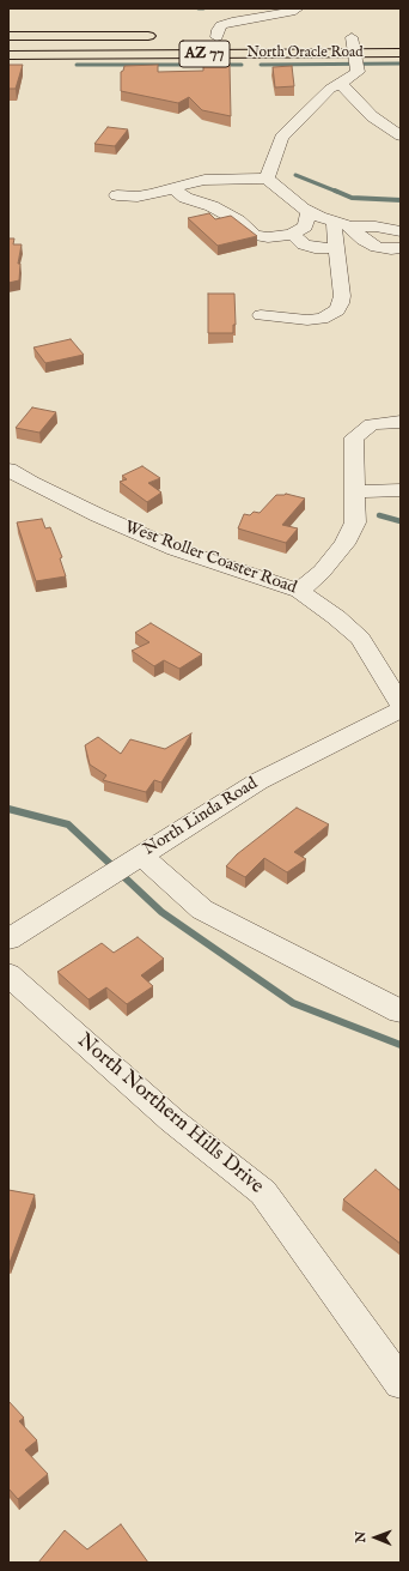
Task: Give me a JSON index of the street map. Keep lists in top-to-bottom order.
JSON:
{
  "streets": {
    "highway": ["AZ 77", "North Oracle Road"],
    "street": ["West Roller Coaster Road", "North Linda Road", "North Northern Hills Drive"]
  },
  "north": "left"
}
